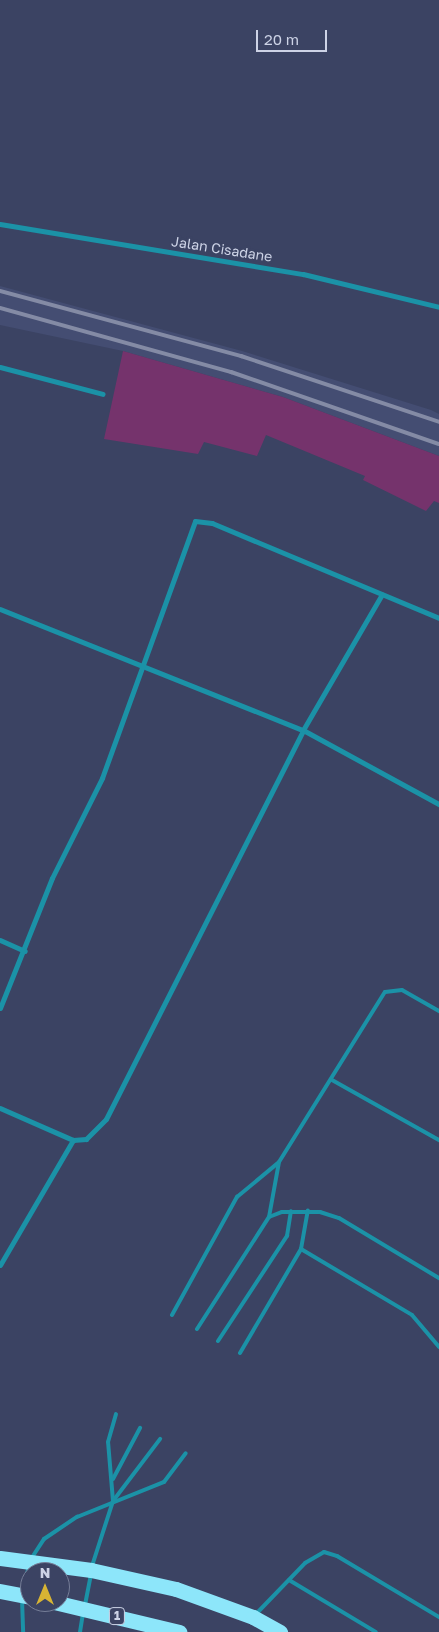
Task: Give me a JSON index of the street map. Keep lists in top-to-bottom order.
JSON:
{
  "streets": {
    "highway": ["1"],
    "street": ["Jalan Cisadane"]
  },
  "scale_bar": "20 m",
  "north": "top"
}
